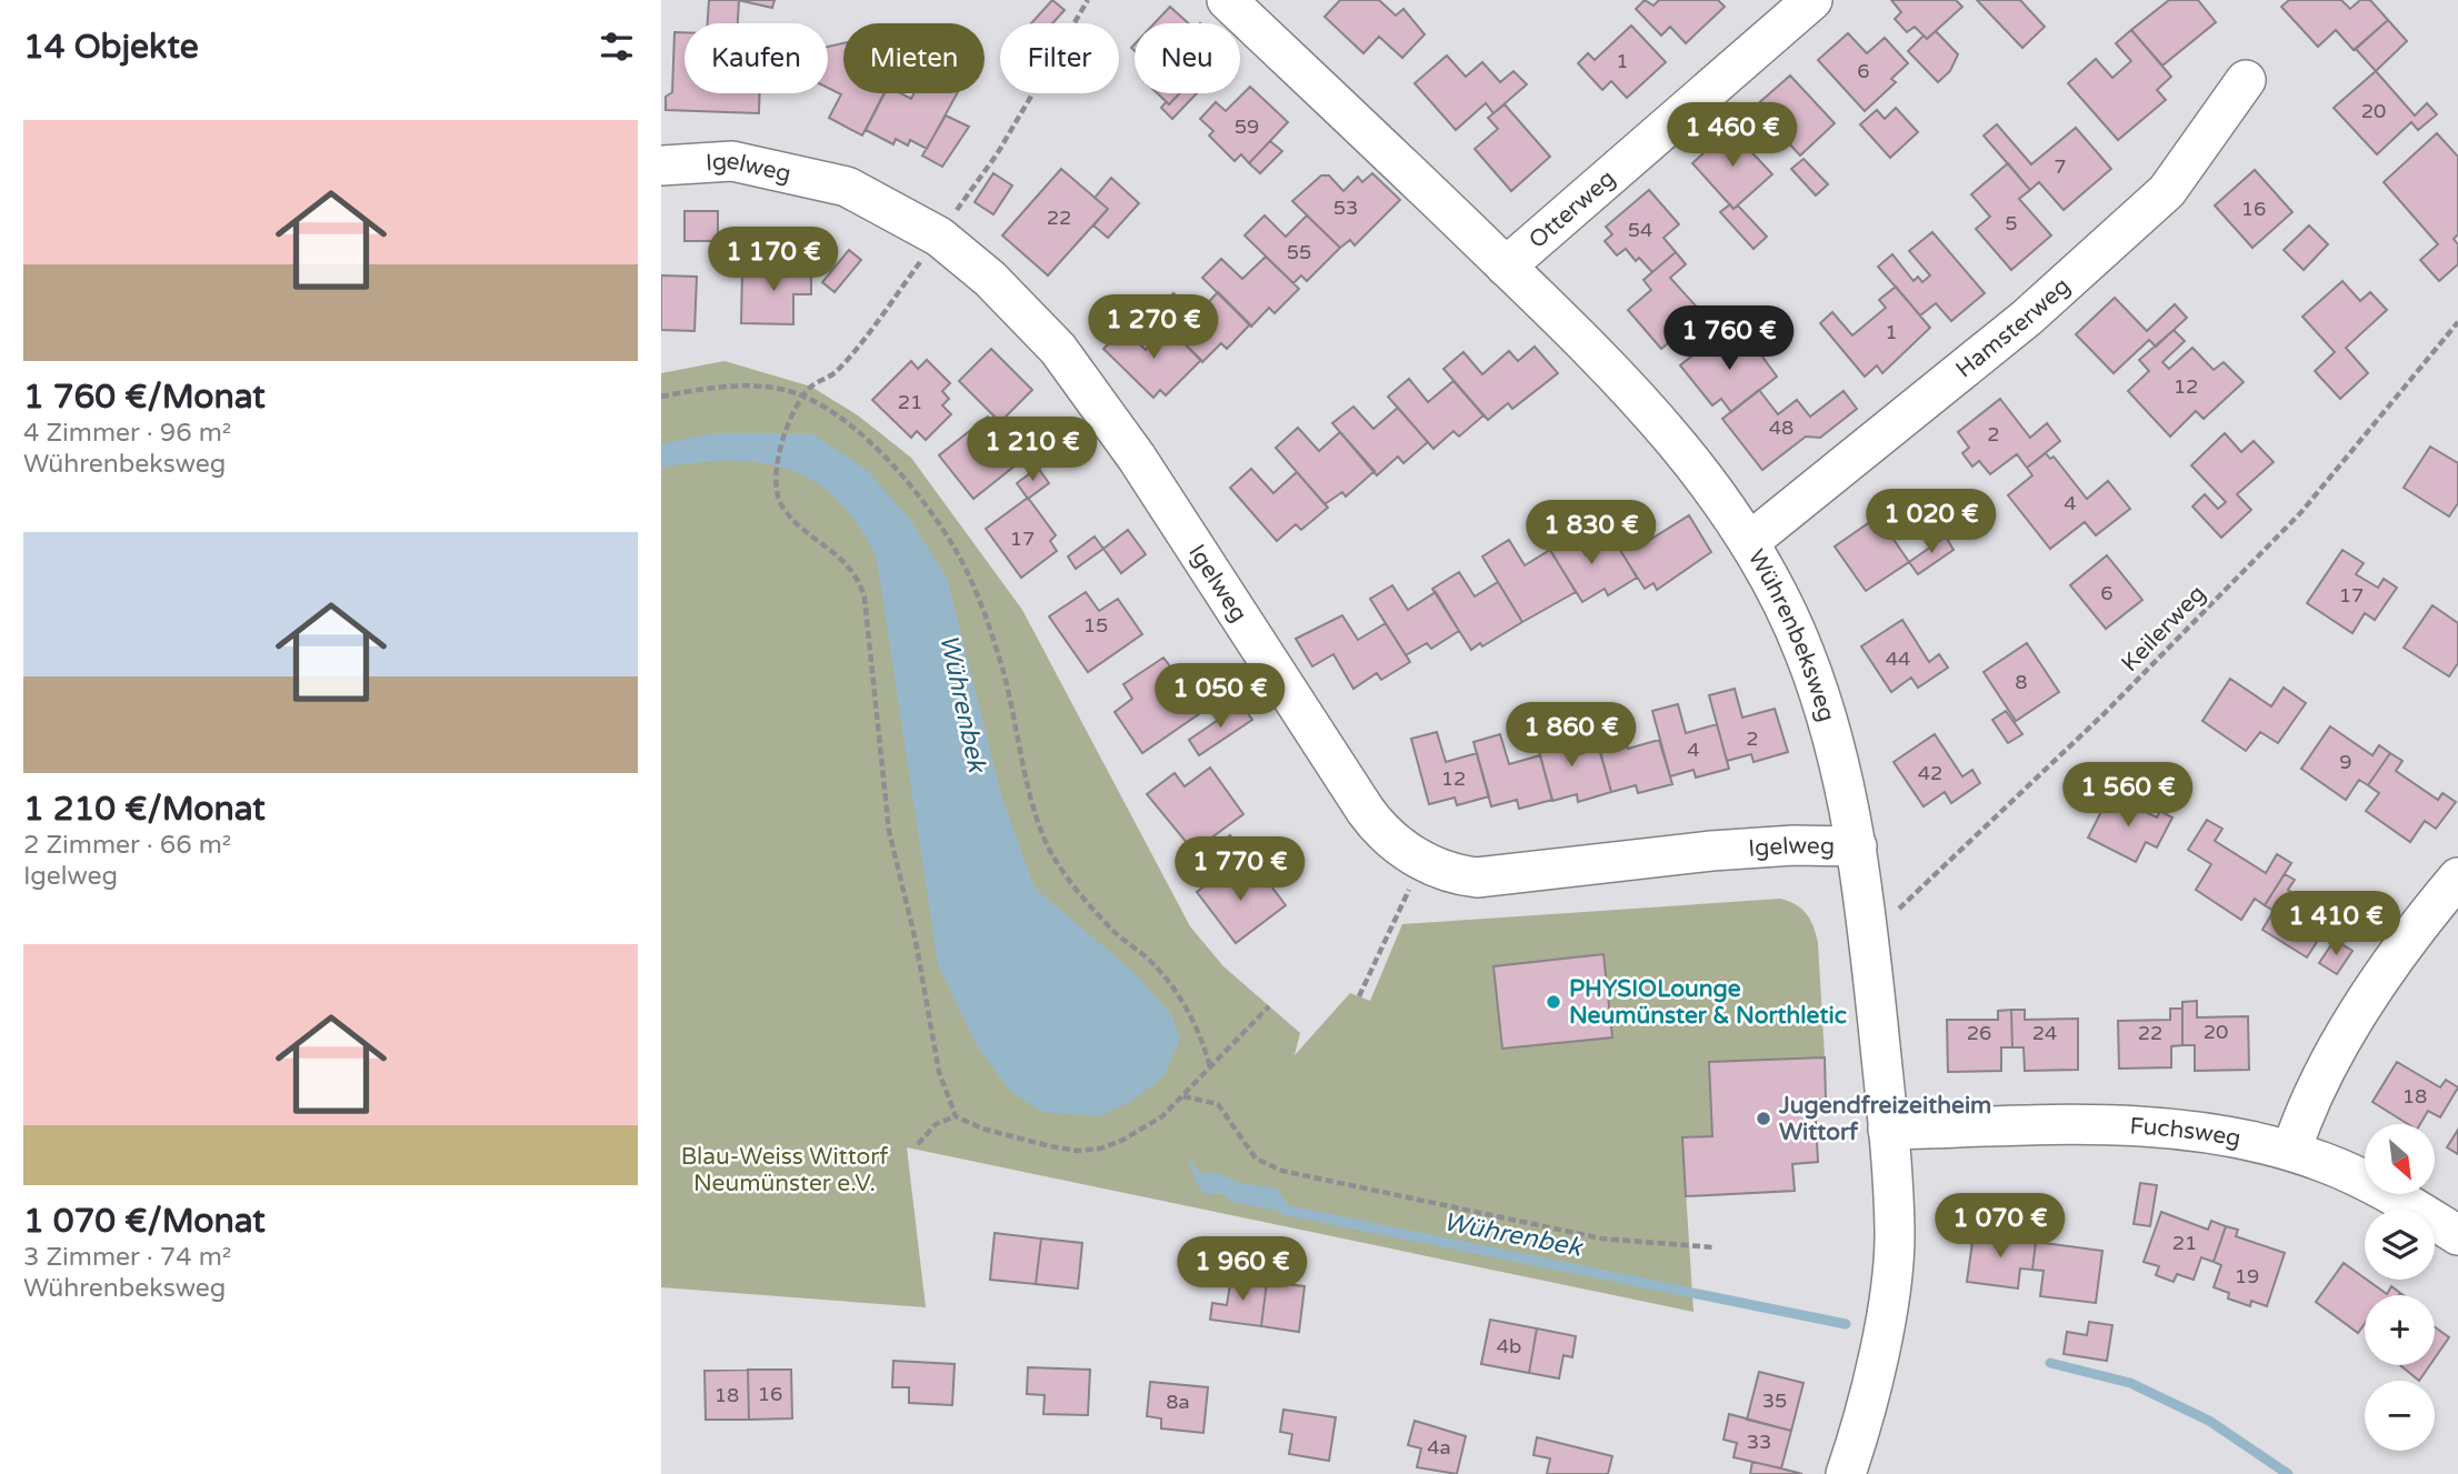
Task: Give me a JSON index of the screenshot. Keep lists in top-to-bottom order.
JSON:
{
  "streets": {
    "street": [
      "Igelweg",
      "Otterweg",
      "Hamsterweg",
      "Wührenbeksweg",
      "Fuchsweg"
    ],
    "path": ["Keilerweg"]
  },
  "crossings": [
    ["Igelweg", "Wührenbeksweg"],
    ["Otterweg", "Wührenbeksweg"],
    ["Hamsterweg", "Wührenbeksweg"],
    ["Keilerweg", "Wührenbeksweg"],
    ["Wührenbeksweg", "Fuchsweg"]
  ],
  "water": ["Wührenbek"],
  "parks": ["Blau-Weiss Wittorf Neumünster e.V."],
  "places": ["PHYSIOLounge Neumünster & Northletic", "Jugendfreizeitheim Wittorf"],
  "house_numbers": [
    "1",
    "6",
    "20",
    "59",
    "7",
    "53",
    "16",
    "22",
    "5",
    "54",
    "55",
    "1",
    "12",
    "21",
    "48",
    "2",
    "4",
    "17",
    "6",
    "17",
    "15",
    "44",
    "8",
    "2",
    "4",
    "9",
    "42",
    "12",
    "20",
    "26",
    "24",
    "22",
    "18",
    "21",
    "19",
    "4b",
    "16",
    "18",
    "35",
    "8a",
    "33",
    "4a"
  ],
  "north": "bottom right",
  "page": {
    "heading": "14 Objekte",
    "chip": [
      "Kaufen",
      "Mieten",
      "Filter",
      "Neu"
    ],
    "list": [
      {
        "name": "1 760 €/Monat",
        "note": "4 Zimmer · 96 m² · Wührenbeksweg"
      },
      {
        "name": "1 210 €/Monat",
        "note": "2 Zimmer · 66 m² · Igelweg"
      },
      {
        "name": "1 070 €/Monat",
        "note": "3 Zimmer · 74 m² · Wührenbeksweg"
      }
    ],
    "price": [
      "1 460 €",
      "1 170 €",
      "1 270 €",
      "1 760 €",
      "1 210 €",
      "1 020 €",
      "1 830 €",
      "1 050 €",
      "1 860 €",
      "1 560 €",
      "1 770 €",
      "1 410 €",
      "1 070 €",
      "1 960 €"
    ],
    "map_buttons": ["+", "−"]
  }
}
